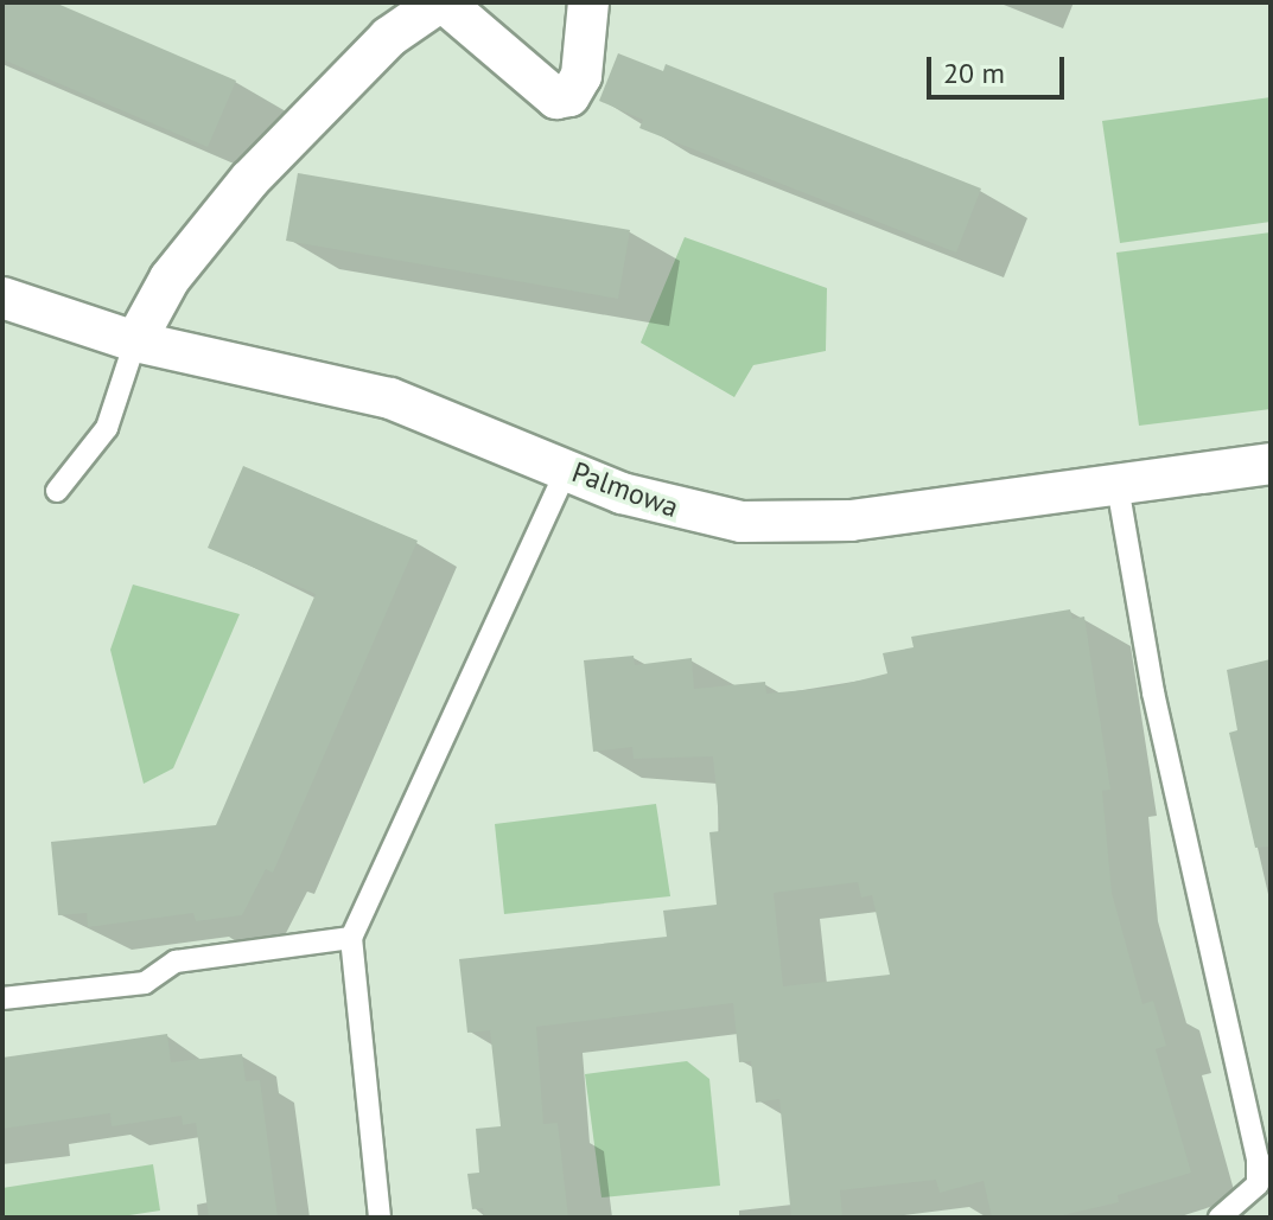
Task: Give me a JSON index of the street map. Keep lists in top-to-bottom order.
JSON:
{
  "streets": {
    "street": ["Palmowa"]
  },
  "scale_bar": "20 m"
}
